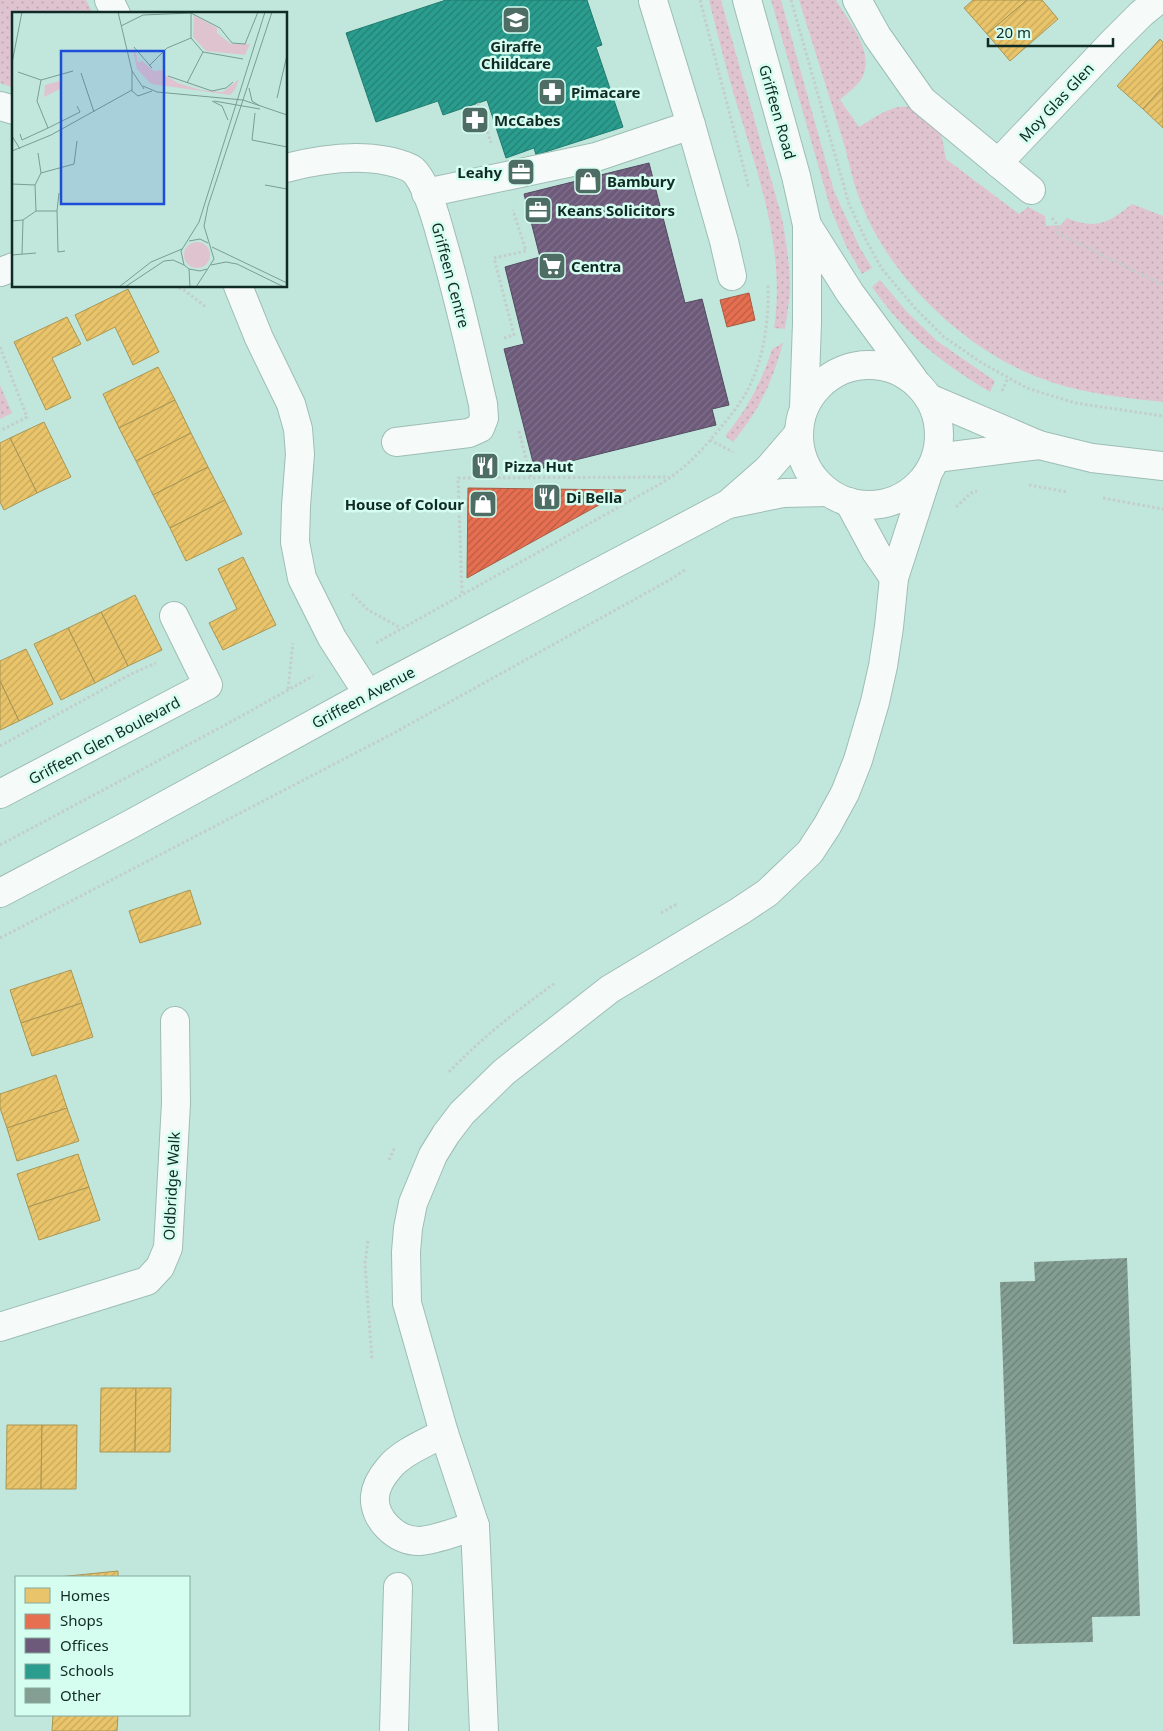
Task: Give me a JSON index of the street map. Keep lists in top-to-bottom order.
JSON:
{
  "streets": {
    "street": [
      "Moy Glas Glen",
      "Griffeen Road",
      "Griffeen Centre",
      "Griffeen Avenue",
      "Griffeen Glen Boulevard",
      "Oldbridge Walk"
    ]
  },
  "crossings": [
    ["Griffeen Road", "Griffeen Avenue"]
  ],
  "places": {
    "school or university": ["Giraffe Childcare"],
    "pharmacy": ["Pimacare", "McCabes"],
    "office": ["Leahy", "Keans Solicitors"],
    "shop": ["Bambury", "House of Colour"],
    "supermarket": ["Centra"],
    "restaurant": ["Pizza Hut", "Di Bella"]
  },
  "legend": [
    "Homes",
    "Shops",
    "Offices",
    "Schools",
    "Other"
  ],
  "scale_bar": "20 m"
}
